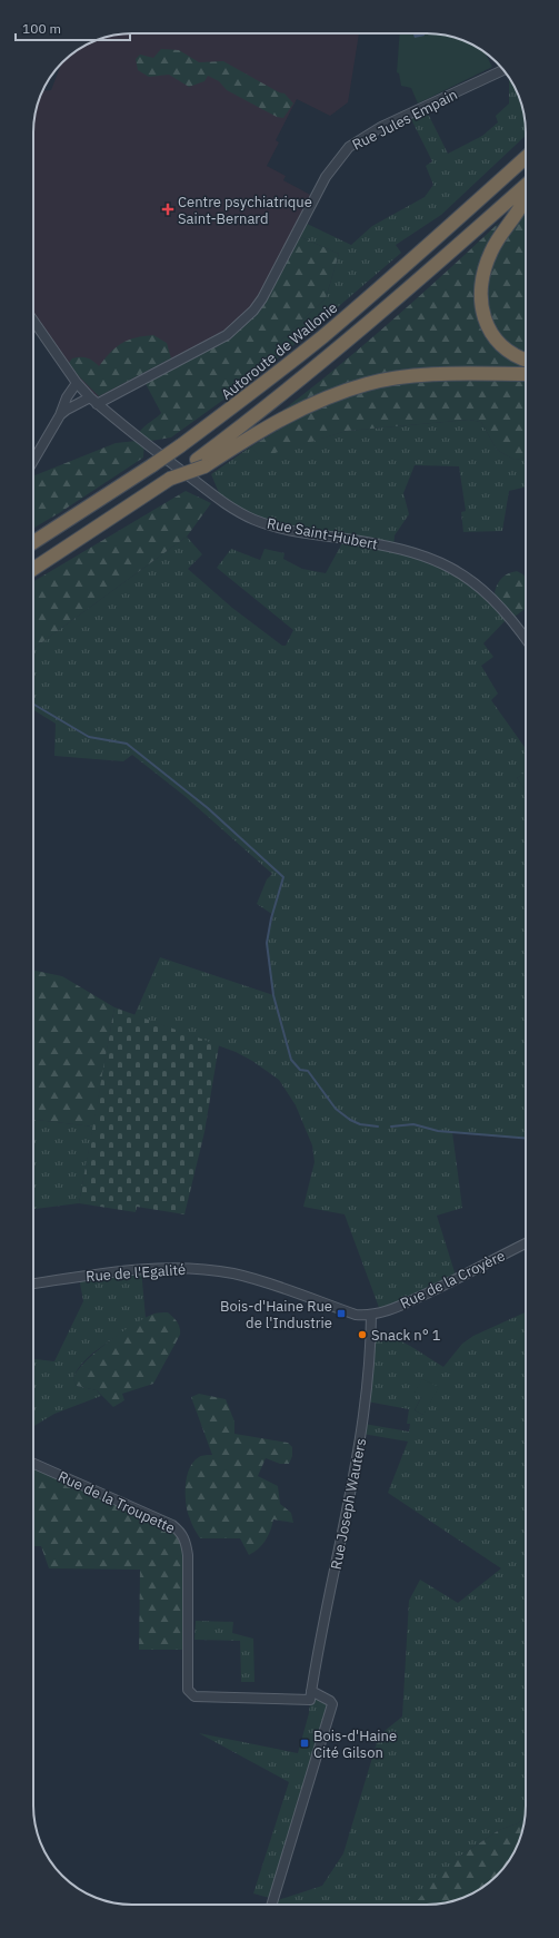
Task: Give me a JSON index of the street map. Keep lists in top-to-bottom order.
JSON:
{
  "streets": {
    "highway": ["Autoroute de Wallonie"],
    "street": [
      "Rue Jules Empain",
      "Rue Saint-Hubert",
      "Rue de l'Egalité",
      "Rue de la Croyère",
      "Rue de la Troupette",
      "Rue Joseph Wauters"
    ]
  },
  "crossings": [
    ["Rue Jules Empain", "Rue Saint-Hubert"],
    ["Rue de l'Egalité", "Rue de la Croyère"],
    ["Rue de l'Egalité", "Rue Joseph Wauters"],
    ["Rue de la Croyère", "Rue Joseph Wauters"],
    ["Rue de la Troupette", "Rue Joseph Wauters"]
  ],
  "places": {
    "health": ["Centre psychiatrique Saint-Bernard"],
    "transit": ["Bois-d'Haine Rue de l'Industrie", "Bois-d'Haine Cité Gilson"],
    "other": ["Snack n° 1"]
  },
  "scale_bar": "100 m"
}
